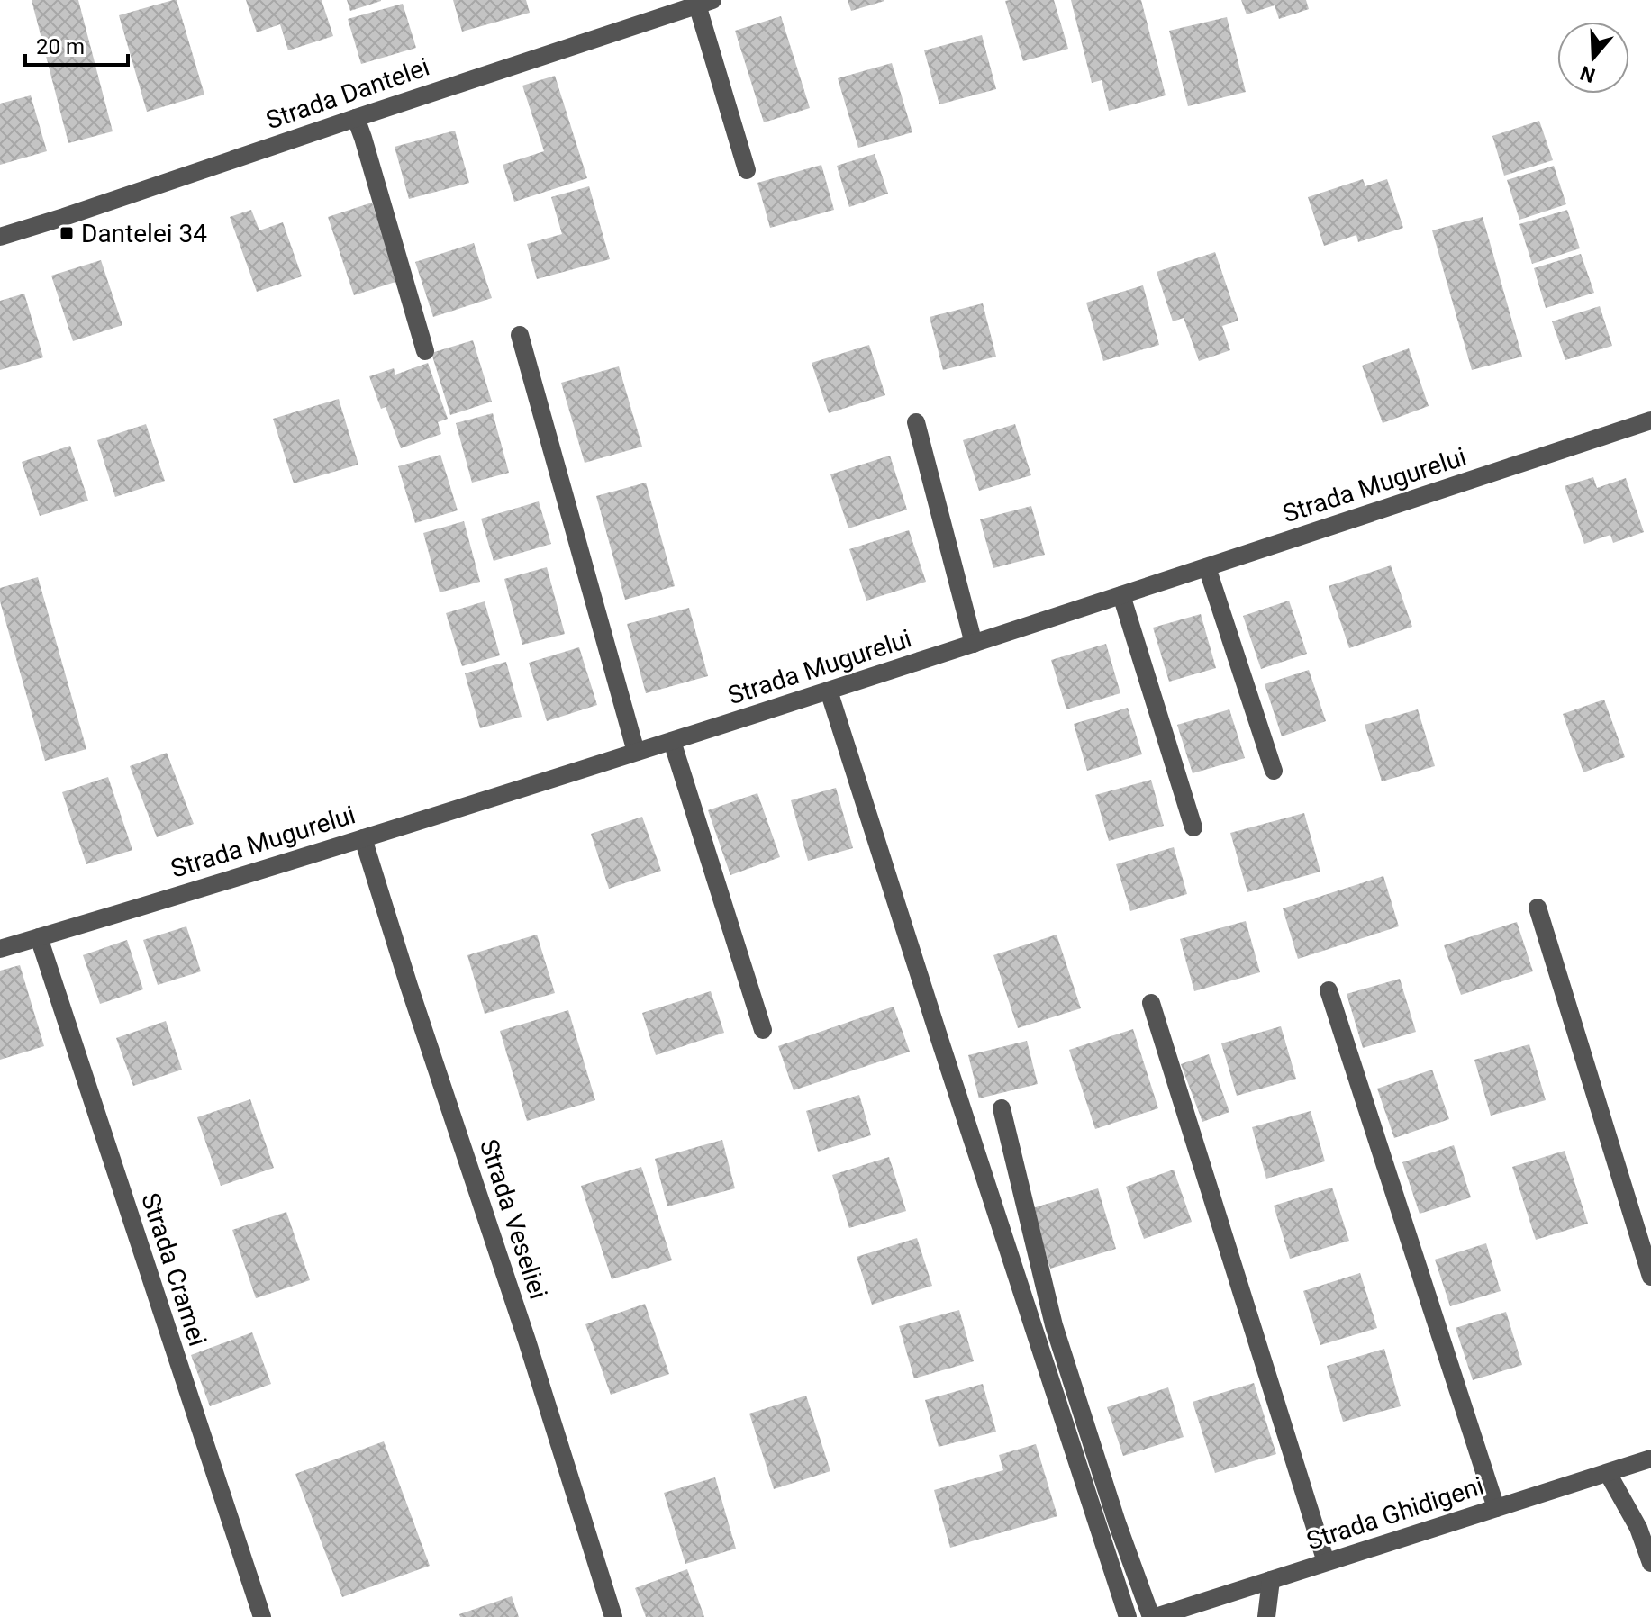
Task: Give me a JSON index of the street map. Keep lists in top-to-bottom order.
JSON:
{
  "streets": {
    "street": [
      "Strada Dantelei",
      "Strada Mugurelui",
      "Strada Veseliei",
      "Strada Cramei",
      "Strada Ghidigeni"
    ]
  },
  "crossings": [
    ["Strada Mugurelui", "Strada Veseliei"],
    ["Strada Mugurelui", "Strada Cramei"]
  ],
  "places": {
    "transit": ["Dantelei 34"]
  },
  "scale_bar": "20 m",
  "north": "bottom"
}
